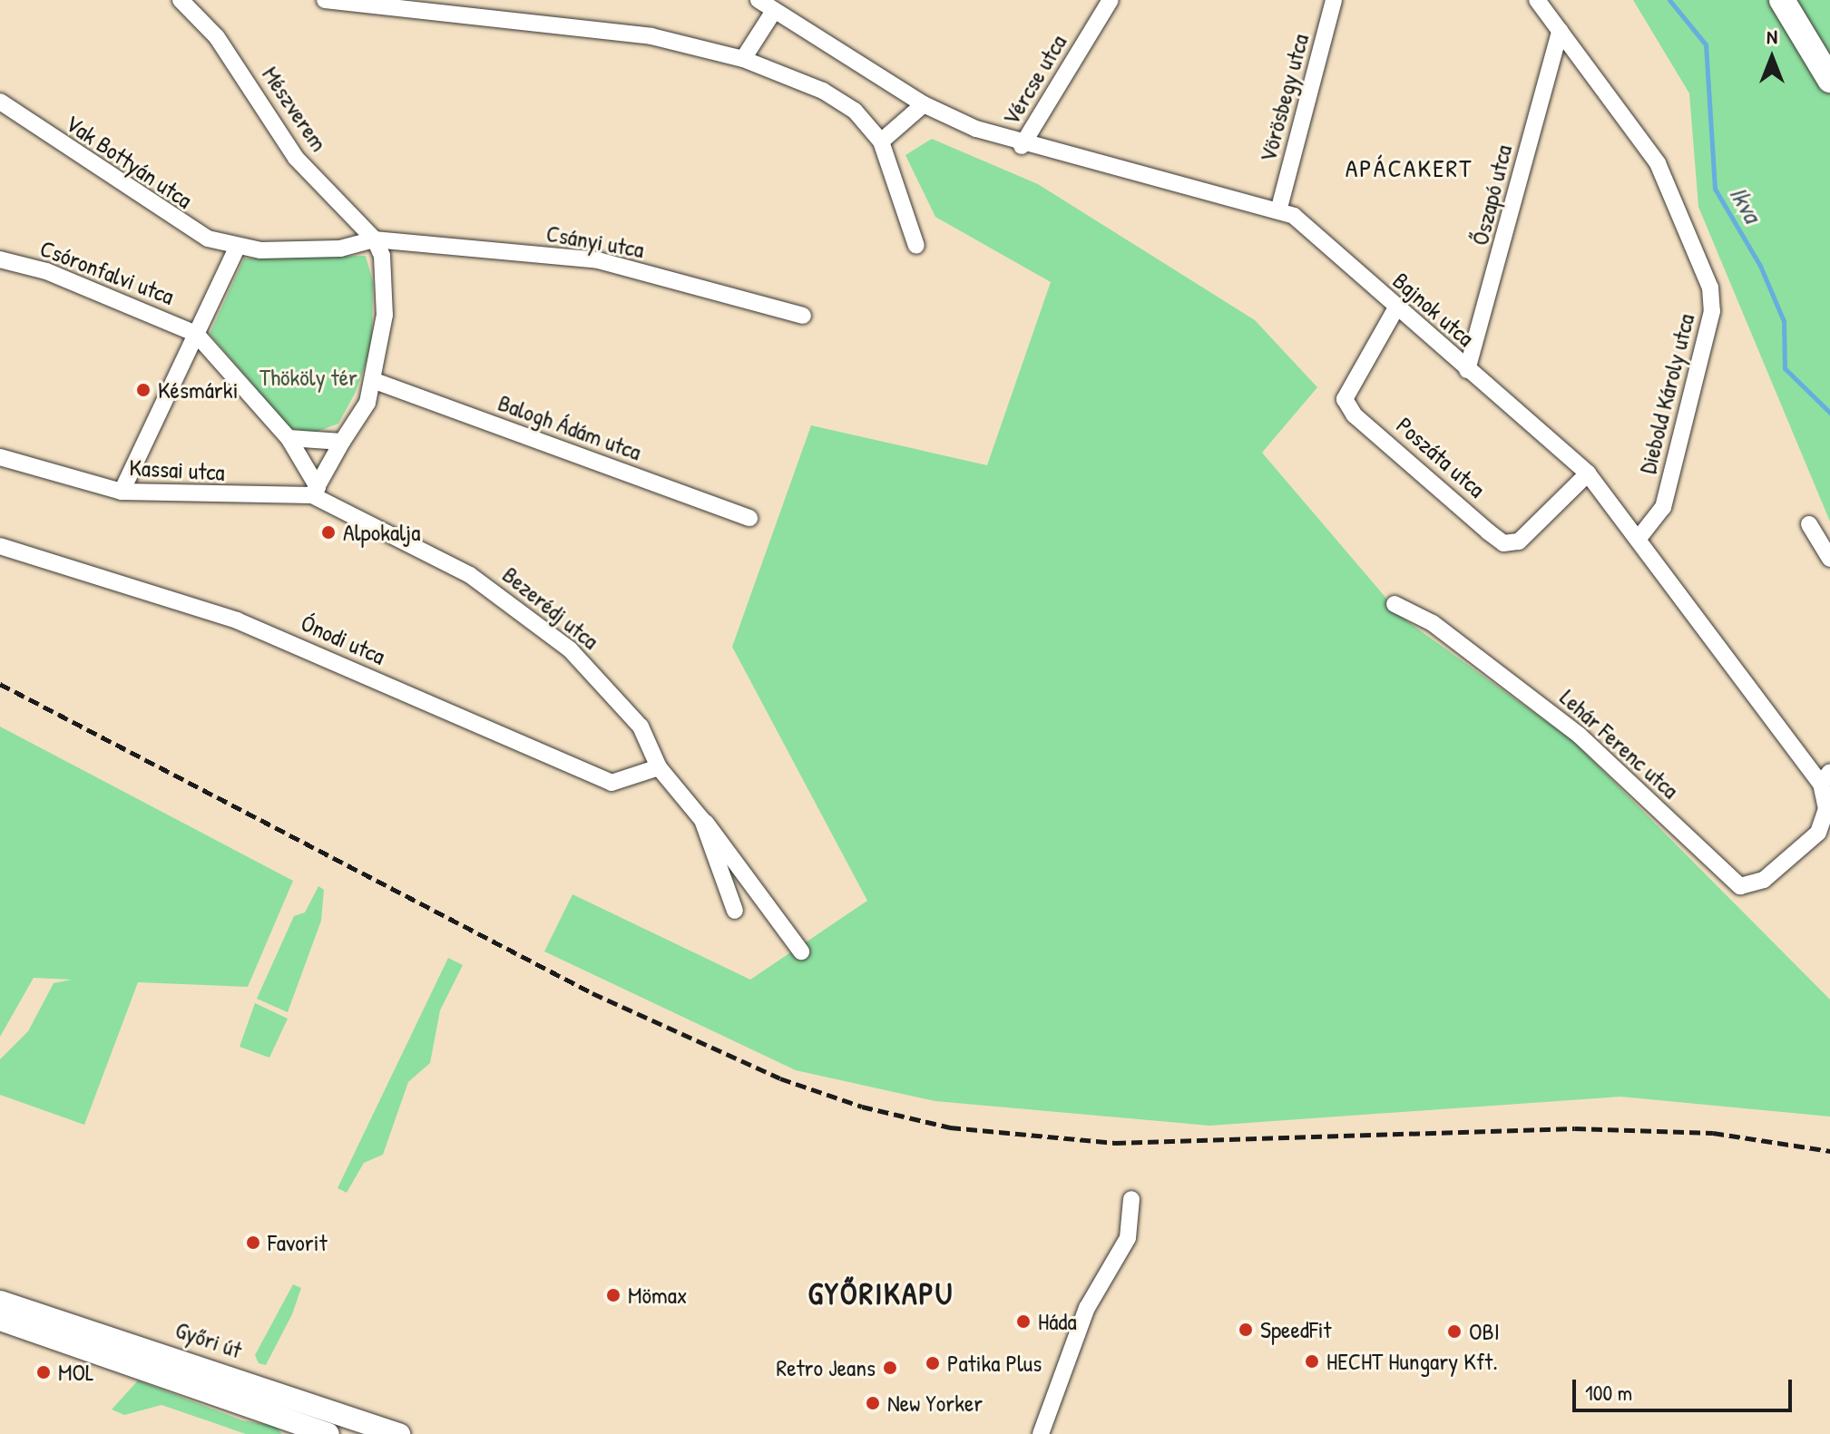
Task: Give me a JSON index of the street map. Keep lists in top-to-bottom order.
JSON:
{
  "streets": {
    "main road": ["Győri út"],
    "street": [
      "Vércse utca",
      "Vörösbegy utca",
      "Mészverem",
      "Vak Bottyán utca",
      "Őszapó utca",
      "Csányi utca",
      "Csóronfalvi utca",
      "Bajnok utca",
      "Diebold Károly utca",
      "Balogh Ádám utca",
      "Poszáta utca",
      "Kassai utca",
      "Bezerédj utca",
      "Ónodi utca",
      "Lehár Ferenc utca"
    ]
  },
  "crossings": [
    ["Vércse utca", "Bajnok utca"],
    ["Vörösbegy utca", "Bajnok utca"],
    ["Mészverem", "Csányi utca"],
    ["Őszapó utca", "Bajnok utca"],
    ["Őszapó utca", "Diebold Károly utca"],
    ["Bajnok utca", "Diebold Károly utca"],
    ["Bajnok utca", "Poszáta utca"],
    ["Bajnok utca", "Lehár Ferenc utca"],
    ["Kassai utca", "Bezerédj utca"],
    ["Bezerédj utca", "Ónodi utca"]
  ],
  "districts": ["APÁCAKERT", "GYŐRIKAPU"],
  "water": ["Ikva"],
  "parks": ["Thököly tér"],
  "places": [
    "Késmárki",
    "Alpokalja",
    "Favorit",
    "Mömax",
    "Háda",
    "SpeedFit",
    "OBI",
    "HECHT Hungary Kft.",
    "Patika Plus",
    "Retro Jeans",
    "MOL",
    "New Yorker"
  ],
  "scale_bar": "100 m",
  "north": "top"
}
